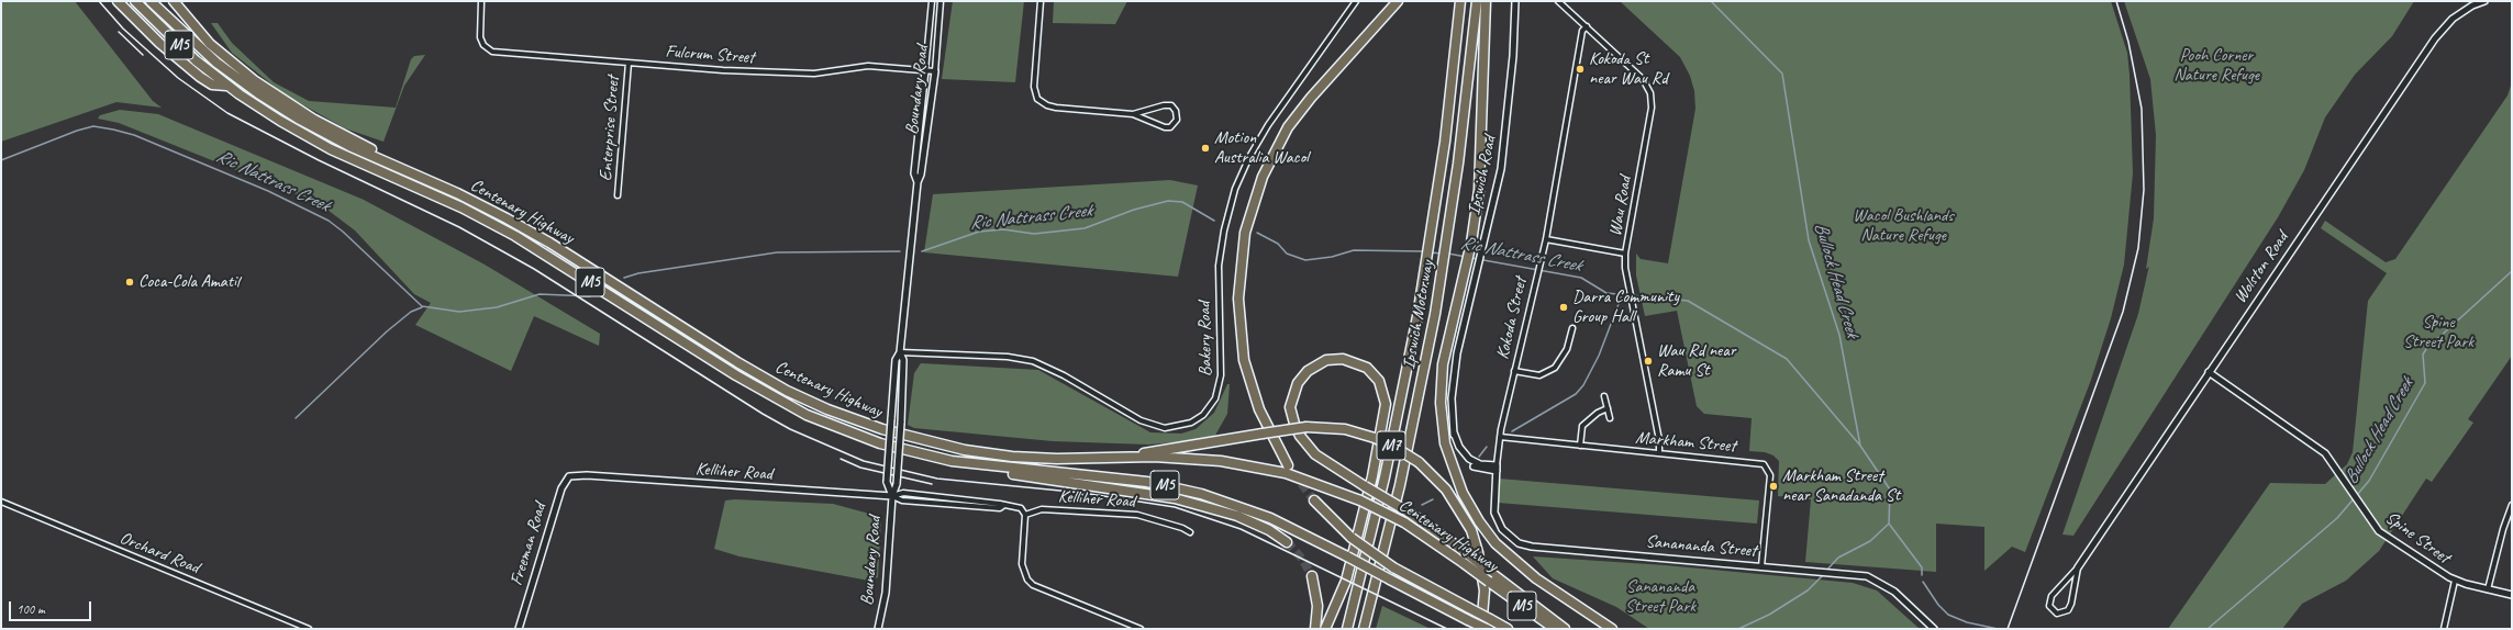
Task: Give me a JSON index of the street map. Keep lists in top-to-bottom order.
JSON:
{
  "streets": {
    "highway": [
      "M5",
      "Centenary Highway",
      "Ipswich Motorway",
      "M7"
    ],
    "street": [
      "Fulcrum Street",
      "Boundary Road",
      "Enterprise Street",
      "Ipswich Road",
      "Wau Road",
      "Wolston Road",
      "Kokoda Street",
      "Bakery Road",
      "Markham Street",
      "Kelliher Road",
      "Spine Street",
      "Freeman Road",
      "Sanananda Street",
      "Orchard Road"
    ]
  },
  "crossings": [
    ["Fulcrum Street", "Boundary Road"],
    ["Fulcrum Street", "Enterprise Street"],
    ["Boundary Road", "Bakery Road"],
    ["Boundary Road", "Kelliher Road"],
    ["Ipswich Road", "Kokoda Street"],
    ["Wau Road", "Kokoda Street"],
    ["Wau Road", "Markham Street"],
    ["Wolston Road", "Spine Street"],
    ["Kokoda Street", "Markham Street"],
    ["Kokoda Street", "Sanananda Street"],
    ["Markham Street", "Sanananda Street"],
    ["Kelliher Road", "Freeman Road"]
  ],
  "water": ["Ric Nattrass Creek", "Bullock Head Creek"],
  "parks": [
    "Pooh Corner Nature Refuge",
    "Wacol Bushlands Nature Refuge",
    "Spine Street Park",
    "Sanananda Street Park"
  ],
  "places": [
    "Kokoda St near Wau Rd",
    "Motion Australia Wacol",
    "Coca-Cola Amatil",
    "Darra Community Group Hall",
    "Wau Rd near Ramu St",
    "Markham Street near Sanadanda St"
  ],
  "scale_bar": "100 m"
}
